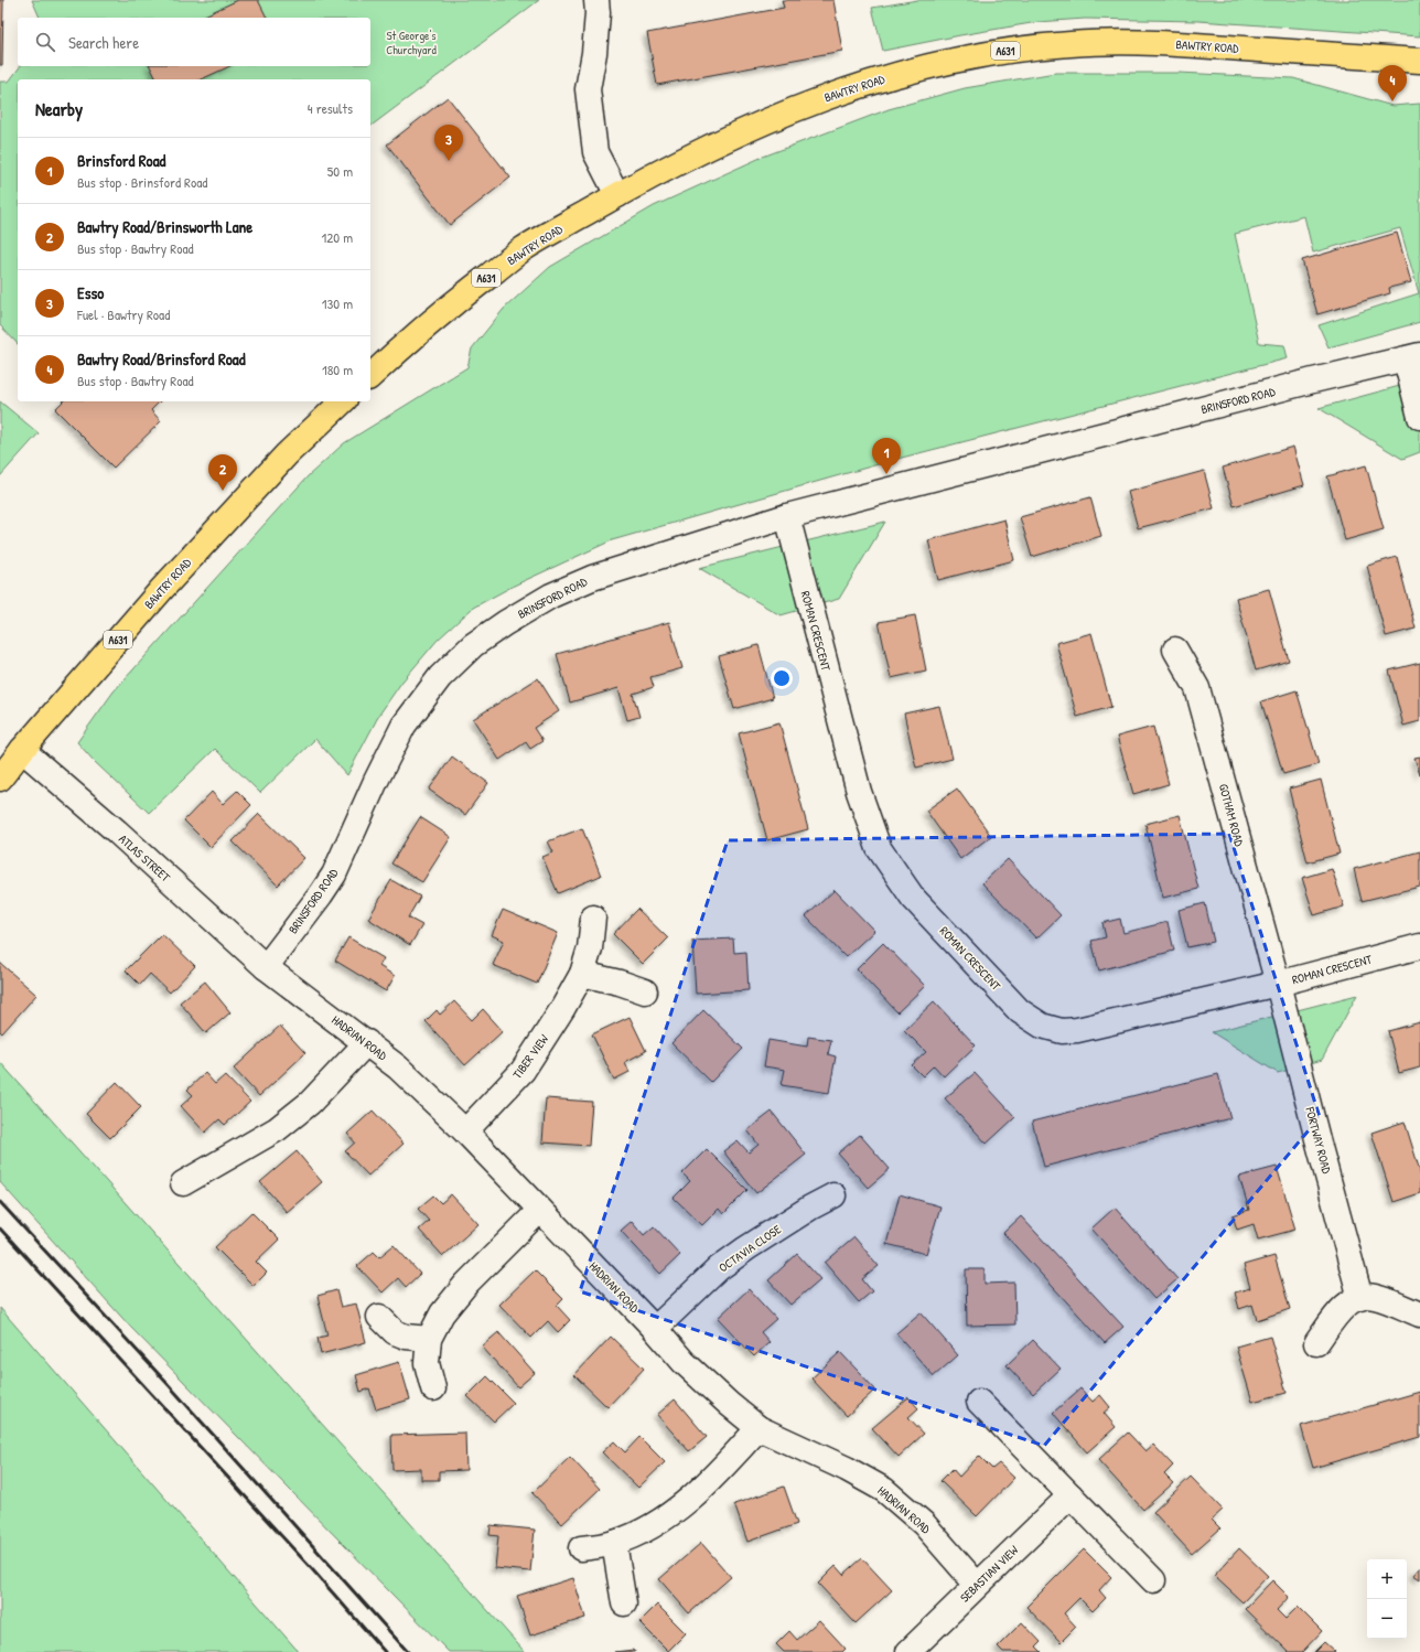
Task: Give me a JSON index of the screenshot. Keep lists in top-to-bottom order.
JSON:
{
  "streets": {
    "main road": ["BAWTRY ROAD", "A631"],
    "street": [
      "BRINSFORD ROAD",
      "ROMAN CRESCENT",
      "GOTHAM ROAD",
      "ATLAS STREET",
      "HADRIAN ROAD",
      "TIBER VIEW",
      "FORTWAY ROAD",
      "OCTAVIA CLOSE",
      "SEBASTIAN VIEW"
    ]
  },
  "crossings": [
    ["BAWTRY ROAD", "ATLAS STREET"],
    ["BRINSFORD ROAD", "ROMAN CRESCENT"],
    ["BRINSFORD ROAD", "ATLAS STREET"],
    ["BRINSFORD ROAD", "HADRIAN ROAD"],
    ["ROMAN CRESCENT", "GOTHAM ROAD"],
    ["ROMAN CRESCENT", "FORTWAY ROAD"],
    ["GOTHAM ROAD", "FORTWAY ROAD"],
    ["ATLAS STREET", "HADRIAN ROAD"],
    ["HADRIAN ROAD", "TIBER VIEW"],
    ["HADRIAN ROAD", "OCTAVIA CLOSE"],
    ["HADRIAN ROAD", "SEBASTIAN VIEW"]
  ],
  "parks": ["St George's Churchyard"],
  "page": {
    "search": "Search here",
    "pins": [
      "4",
      "3",
      "1",
      "2"
    ],
    "heading": ["Nearby", "4 results"],
    "list": [
      {
        "mark": "1",
        "name": "Brinsford Road",
        "note": "Bus stop · Brinsford Road",
        "value": "50 m"
      },
      {
        "mark": "2",
        "name": "Bawtry Road/Brinsworth Lane",
        "note": "Bus stop · Bawtry Road",
        "value": "120 m"
      },
      {
        "mark": "3",
        "name": "Esso",
        "note": "Fuel · Bawtry Road",
        "value": "130 m"
      },
      {
        "mark": "4",
        "name": "Bawtry Road/Brinsford Road",
        "note": "Bus stop · Bawtry Road",
        "value": "180 m"
      }
    ],
    "map_buttons": ["+", "−"]
  }
}
